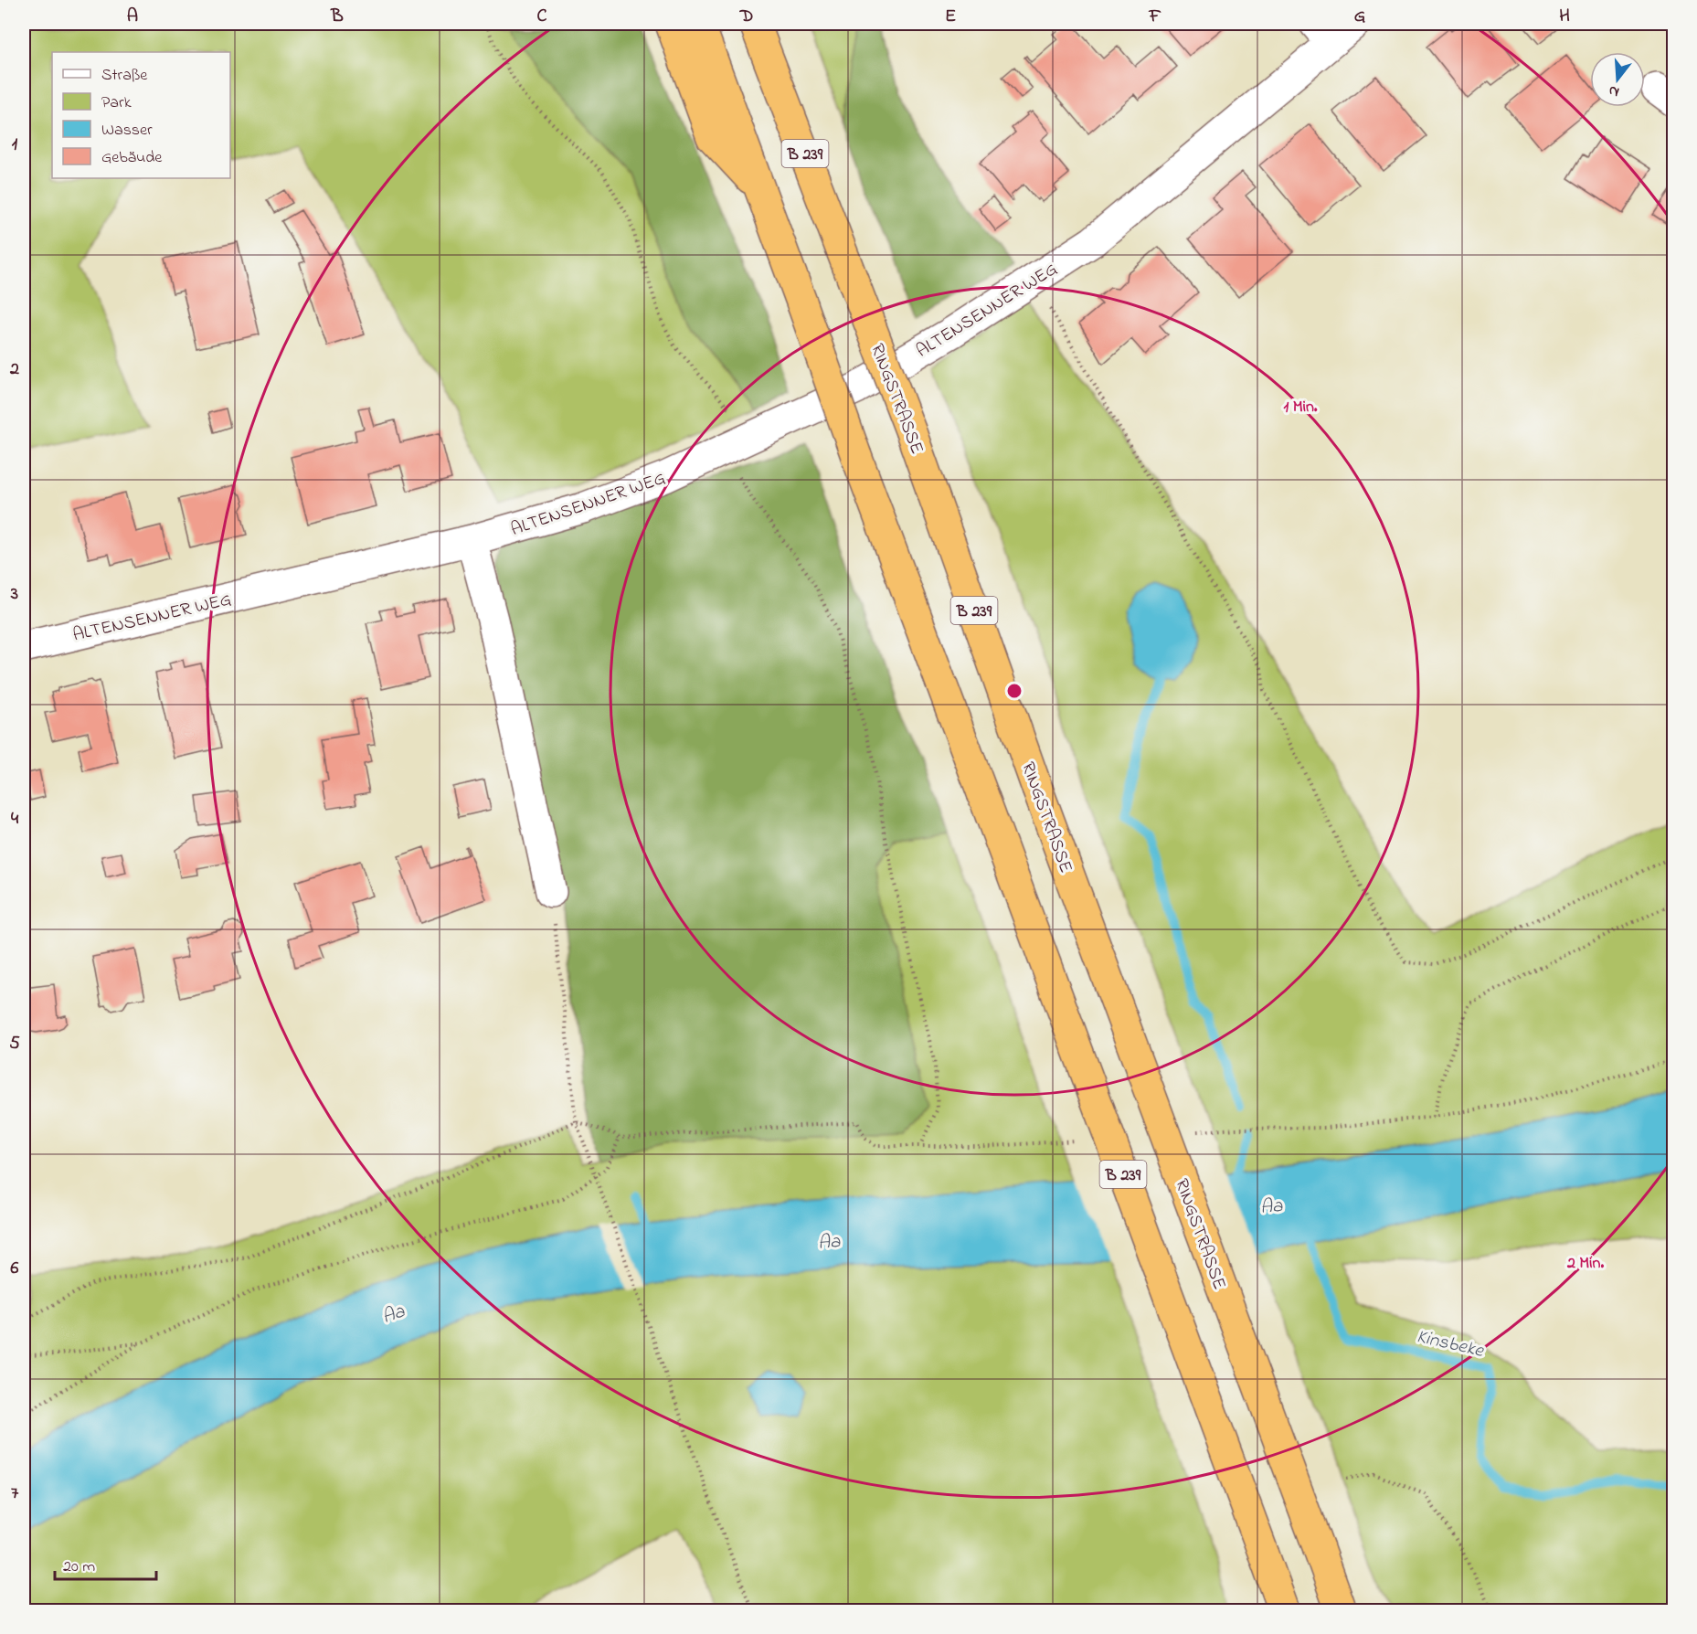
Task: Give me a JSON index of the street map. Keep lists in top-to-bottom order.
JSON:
{
  "streets": {
    "highway": ["B 239", "RINGSTRASSE"],
    "street": ["ALTENSENNER WEG"]
  },
  "water": ["Aa", "Kinsbeke"],
  "legend": [
    "Straße",
    "Park",
    "Wasser",
    "Gebäude"
  ],
  "scale_bar": "20 m",
  "north": "bottom",
  "grid": {
    "columns": [
      "A",
      "B",
      "C",
      "D",
      "E",
      "F",
      "G",
      "H"
    ],
    "rows": [
      "1",
      "2",
      "3",
      "4",
      "5",
      "6",
      "7"
    ]
  },
  "rings": ["1 Min.", "2 Min."]
}
